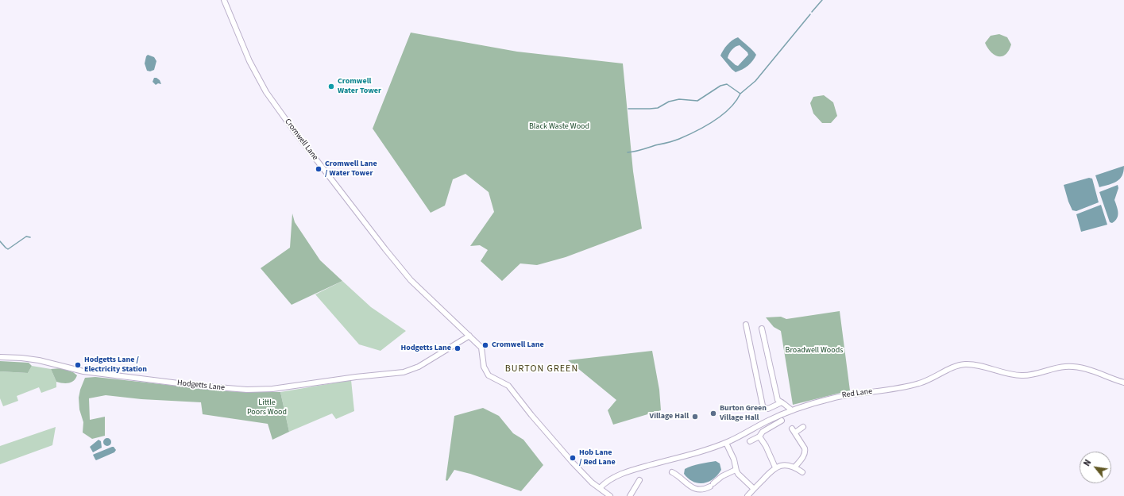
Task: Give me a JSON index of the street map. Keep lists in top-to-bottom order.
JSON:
{
  "streets": {
    "street": ["Cromwell Lane", "Hodgetts Lane", "Red Lane"]
  },
  "crossings": [
    ["Cromwell Lane", "Hodgetts Lane"],
    ["Cromwell Lane", "Red Lane"]
  ],
  "districts": ["BURTON GREEN"],
  "parks": ["Black Waste Wood", "Broadwell Woods", "Little Poors Wood"],
  "places": [
    "Cromwell Water Tower",
    "Cromwell Lane / Water Tower",
    "Cromwell Lane",
    "Hodgetts Lane",
    "Hodgetts Lane / Electricity Station",
    "Burton Green Village Hall",
    "Village Hall",
    "Hob Lane / Red Lane"
  ],
  "north": "top left"
}
